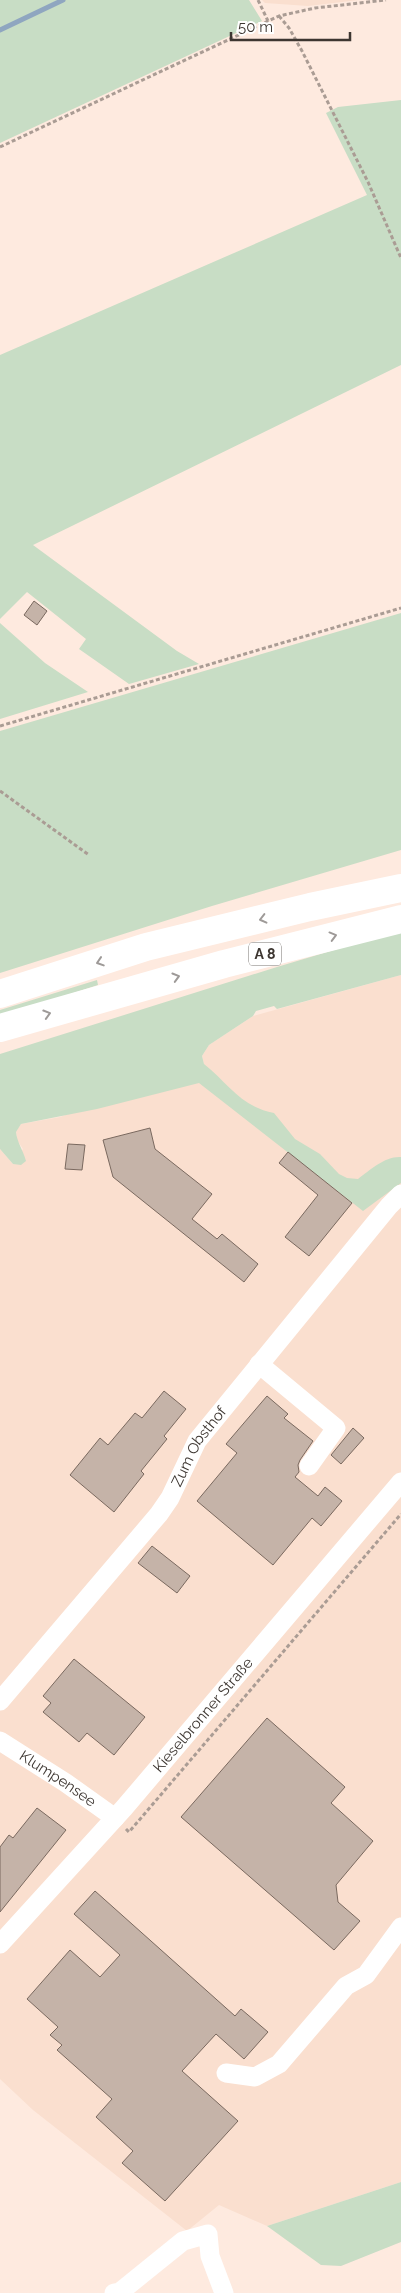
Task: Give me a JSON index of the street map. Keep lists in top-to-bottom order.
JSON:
{
  "streets": {
    "highway": ["A 8"],
    "street": ["Zum Obsthof", "Kieselbronner Straße", "Klumpensee"]
  },
  "crossings": [
    ["Kieselbronner Straße", "Klumpensee"]
  ],
  "scale_bar": "50 m"
}
